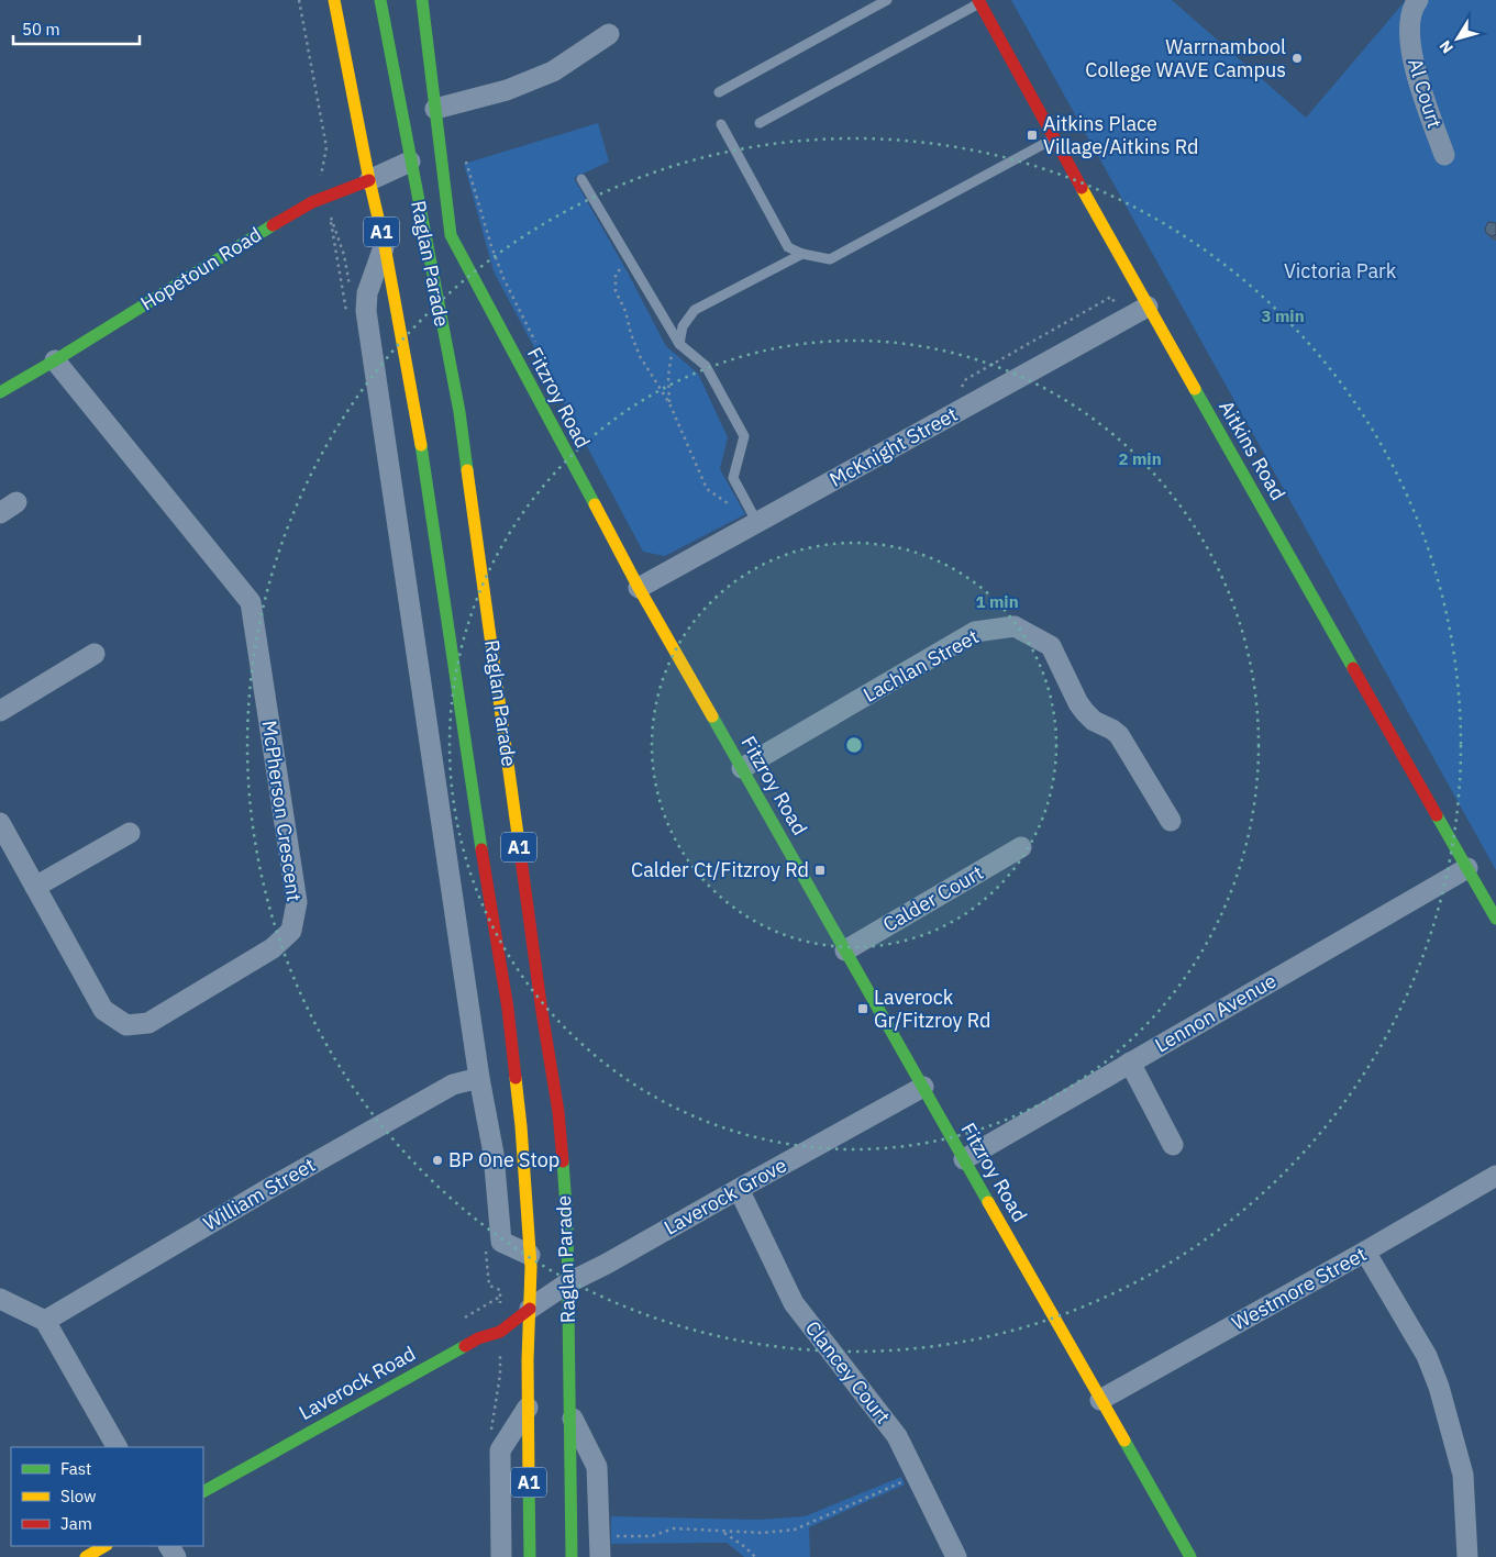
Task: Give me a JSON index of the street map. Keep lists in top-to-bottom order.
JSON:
{
  "streets": {
    "main road": [
      "A1",
      "Raglan Parade",
      "Hopetoun Road",
      "Fitzroy Road",
      "Aitkins Road",
      "Laverock Road"
    ],
    "street": [
      "Al Court",
      "McKnight Street",
      "Lachlan Street",
      "McPherson Crescent",
      "Calder Court",
      "Lennon Avenue",
      "William Street",
      "Laverock Grove",
      "Westmore Street",
      "Clancey Court"
    ]
  },
  "crossings": [
    ["Raglan Parade", "Hopetoun Road"],
    ["Raglan Parade", "William Street"],
    ["Raglan Parade", "Laverock Grove"],
    ["Raglan Parade", "Laverock Road"],
    ["Hopetoun Road", "McPherson Crescent"],
    ["Fitzroy Road", "McKnight Street"],
    ["Fitzroy Road", "Lachlan Street"],
    ["Fitzroy Road", "Calder Court"],
    ["Fitzroy Road", "Lennon Avenue"],
    ["Fitzroy Road", "Laverock Grove"],
    ["Fitzroy Road", "Westmore Street"],
    ["McKnight Street", "Aitkins Road"],
    ["Aitkins Road", "Lennon Avenue"],
    ["Laverock Grove", "Clancey Court"],
    ["Laverock Grove", "Laverock Road"]
  ],
  "parks": ["Victoria Park"],
  "places": {
    "other": ["Warrnambool College WAVE Campus", "BP One Stop"],
    "transit": ["Aitkins Place Village/Aitkins Rd", "Calder Ct/Fitzroy Rd", "Laverock Gr/Fitzroy Rd"]
  },
  "legend": ["Fast", "Slow", "Jam"],
  "scale_bar": "50 m",
  "north": "bottom left",
  "rings": ["3 min", "2 min", "1 min"]
}
